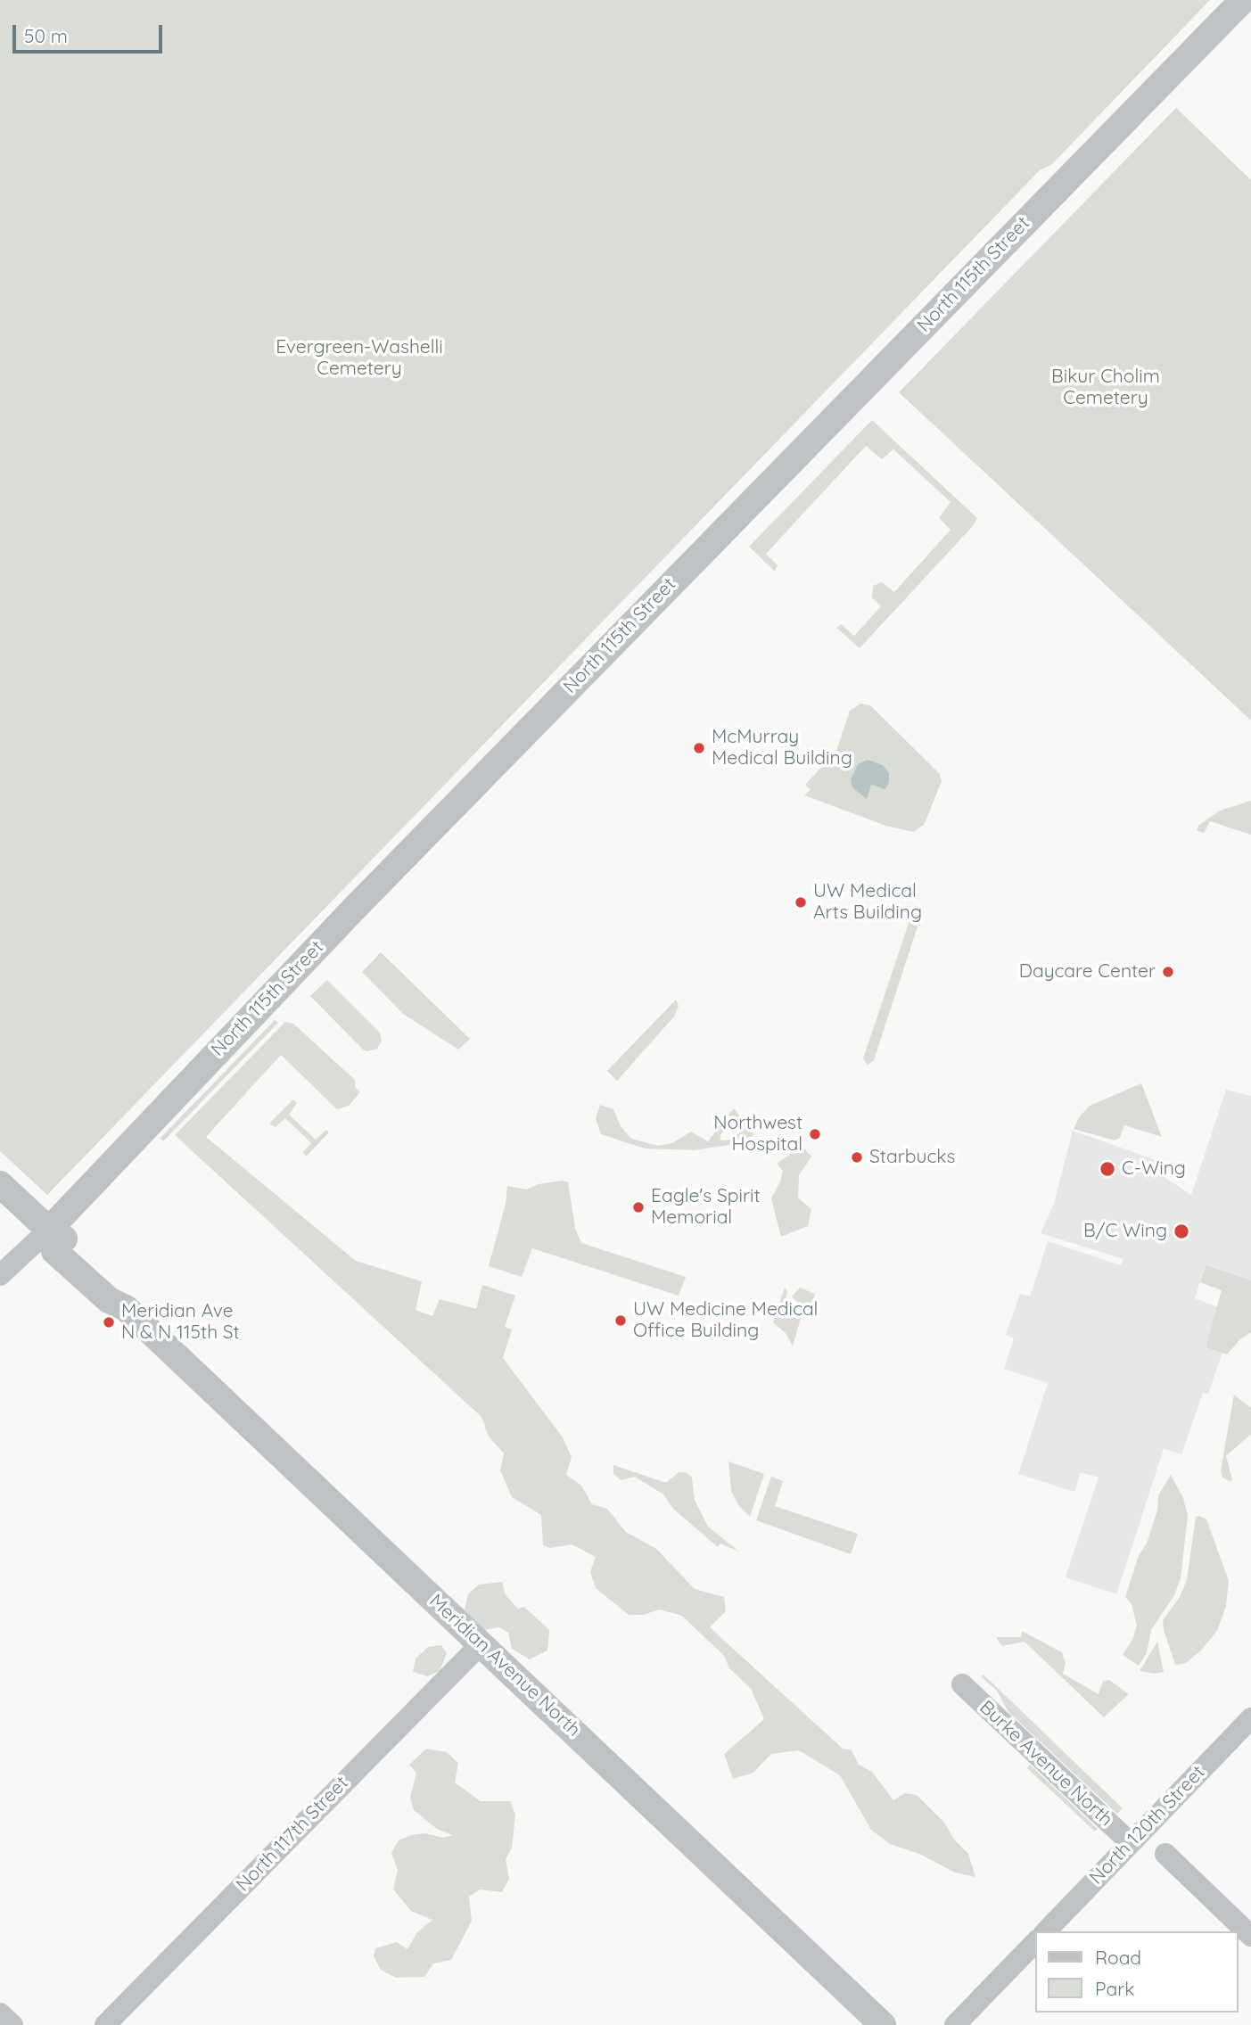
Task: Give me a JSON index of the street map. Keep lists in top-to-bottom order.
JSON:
{
  "streets": {
    "street": [
      "North 115th Street",
      "Meridian Avenue North",
      "Burke Avenue North",
      "North 120th Street",
      "North 117th Street"
    ]
  },
  "crossings": [
    ["North 115th Street", "Meridian Avenue North"],
    ["Meridian Avenue North", "North 117th Street"],
    ["Burke Avenue North", "North 120th Street"]
  ],
  "parks": ["Evergreen-Washelli Cemetery", "Bikur Cholim Cemetery"],
  "places": [
    "McMurray Medical Building",
    "UW Medical Arts Building",
    "Daycare Center",
    "Northwest Hospital",
    "Starbucks",
    "C-Wing",
    "Eagle's Spirit Memorial",
    "B/C Wing",
    "UW Medicine Medical Office Building",
    "Meridian Ave N & N 115th St"
  ],
  "legend": ["Road", "Park"],
  "scale_bar": "50 m"
}
